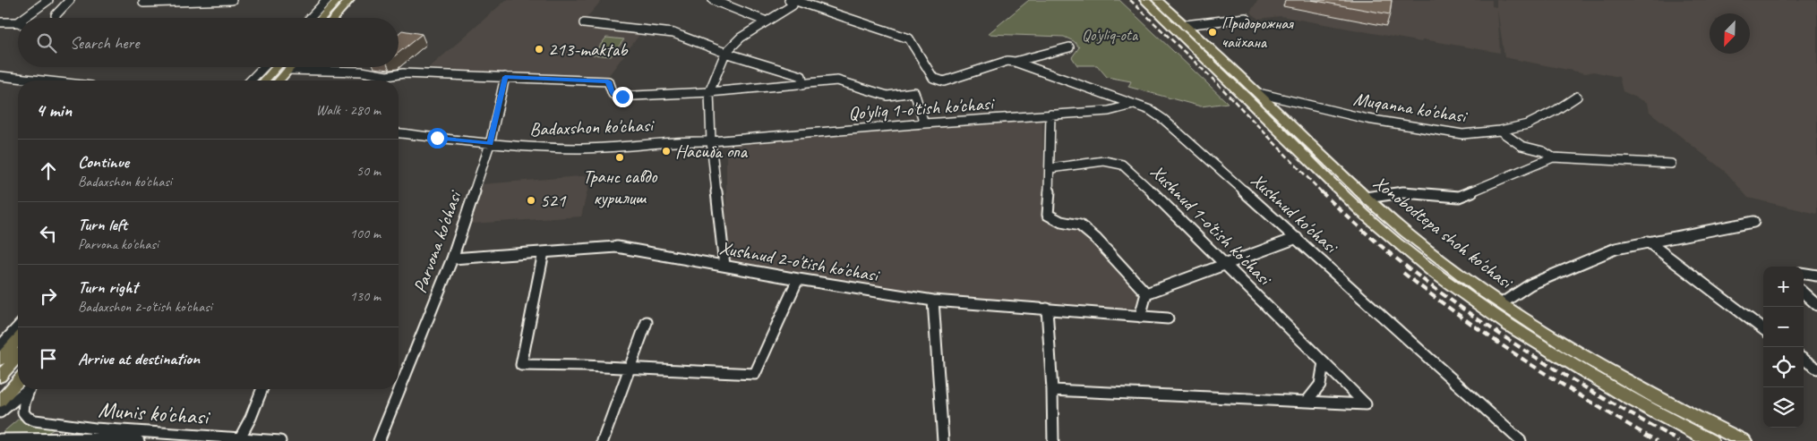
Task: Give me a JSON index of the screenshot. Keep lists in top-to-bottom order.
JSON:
{
  "streets": {
    "highway": ["Xonobodtepa shoh ko'chasi"],
    "street": [
      "Muqanna ko'chasi",
      "Qo'yliq 1-o'tish ko'chasi",
      "Badaxshon ko'chasi",
      "Xushnud ko'chasi",
      "Xushnud 1-o'tish ko'chasi",
      "Parvona ko'chasi",
      "Xushnud 2-o'tish ko'chasi",
      "Munis ko'chasi"
    ]
  },
  "crossings": [
    ["Muqanna ko'chasi", "Xonobodtepa shoh ko'chasi"],
    ["Qo'yliq 1-o'tish ko'chasi", "Badaxshon ko'chasi"],
    ["Qo'yliq 1-o'tish ko'chasi", "Xushnud ko'chasi"],
    ["Badaxshon ko'chasi", "Parvona ko'chasi"],
    ["Parvona ko'chasi", "Xushnud 2-o'tish ko'chasi"]
  ],
  "parks": ["Qo‘yliq-ota"],
  "places": [
    "Придорожная чайхана",
    "213-maktab",
    "Насиба опа",
    "Транс савдо курилиш",
    "521"
  ],
  "north": "bottom left",
  "page": {
    "search": "Search here",
    "heading": ["4 min", "Walk · 280 m"],
    "list": [
      ["Continue", "Badaxshon ko'chasi", "50 m"],
      ["Turn left", "Parvona ko'chasi", "100 m"],
      ["Turn right", "Badaxshon 2-o'tish ko'chasi", "130 m"],
      "Arrive at destination"
    ],
    "map_buttons": ["+", "−"]
  }
}
